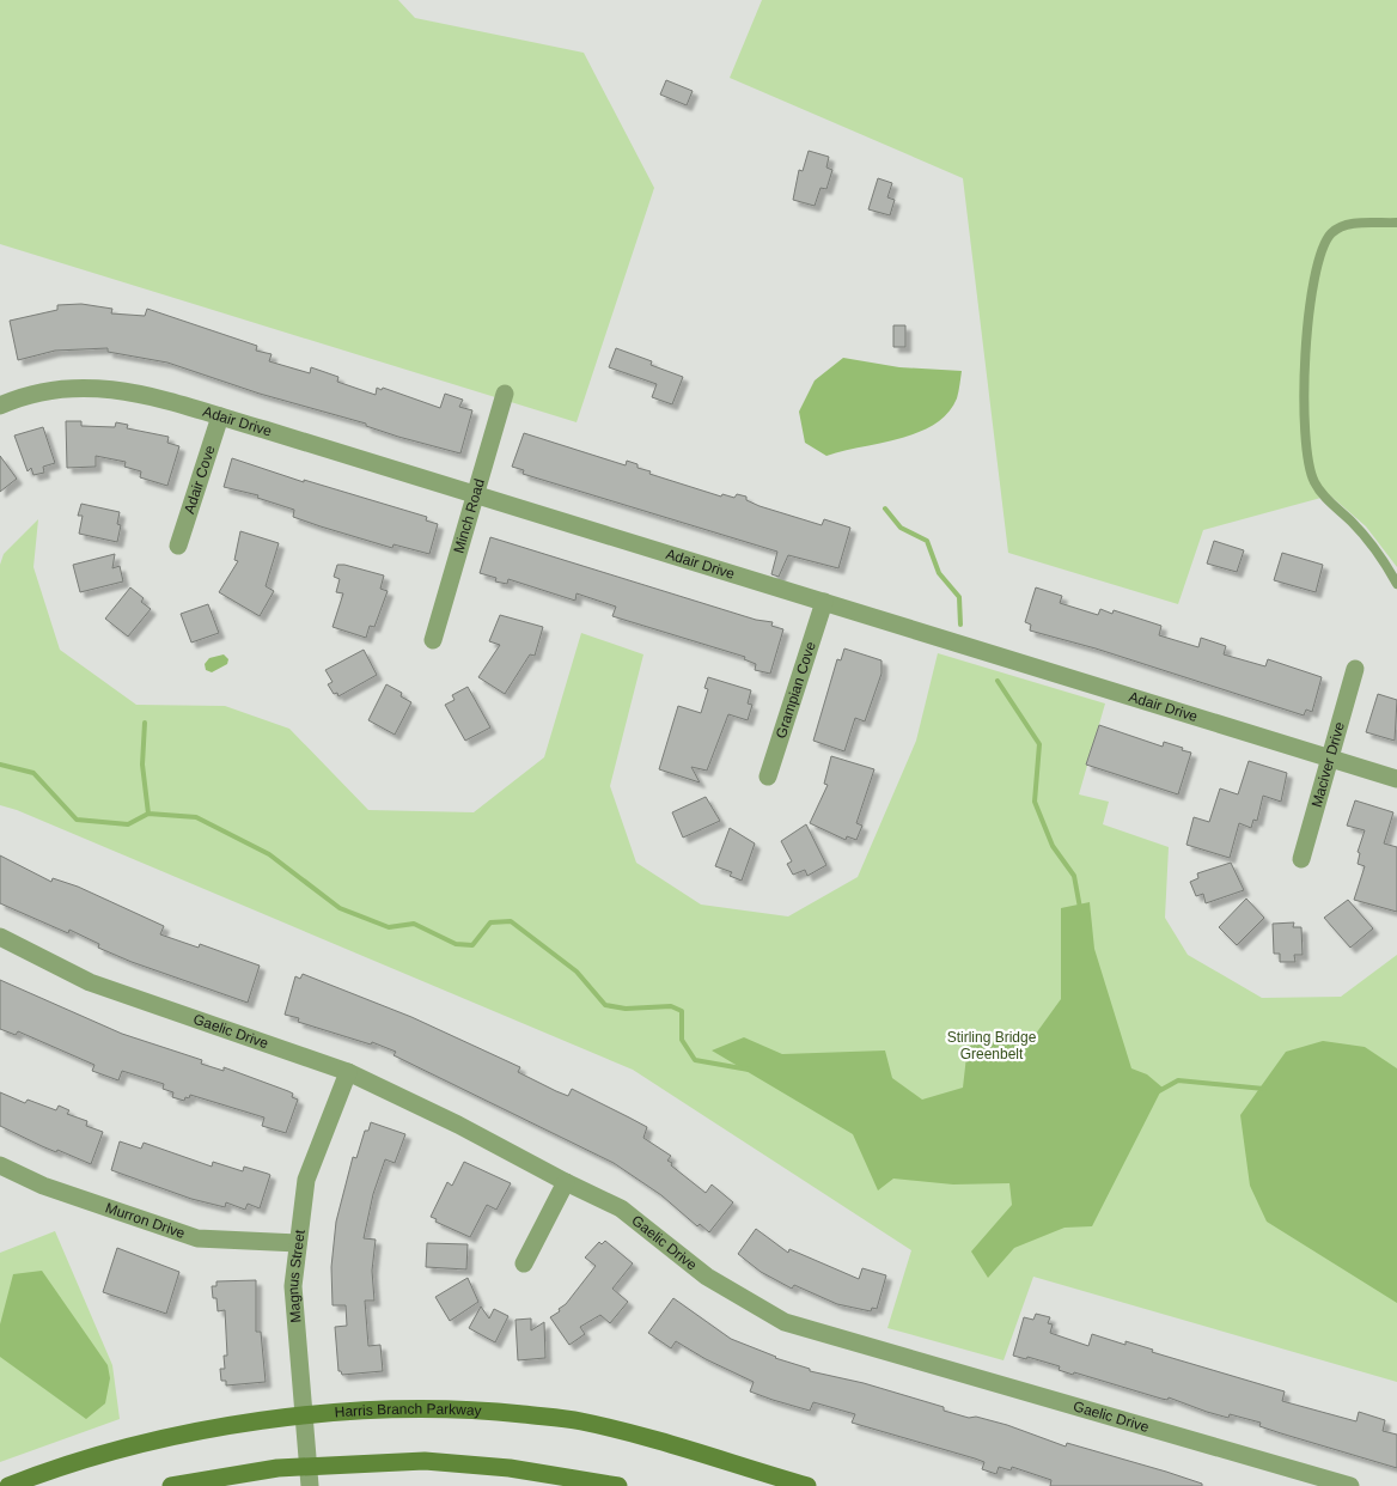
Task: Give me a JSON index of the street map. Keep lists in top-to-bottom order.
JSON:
{
  "streets": {
    "main road": ["Harris Branch Parkway"],
    "street": [
      "Adair Drive",
      "Adair Cove",
      "Minch Road",
      "Grampian Cove",
      "Maciver Drive",
      "Gaelic Drive",
      "Murron Drive",
      "Magnus Street"
    ]
  },
  "crossings": [
    ["Adair Drive", "Adair Cove"],
    ["Adair Drive", "Minch Road"],
    ["Adair Drive", "Grampian Cove"],
    ["Adair Drive", "Maciver Drive"],
    ["Gaelic Drive", "Magnus Street"],
    ["Murron Drive", "Magnus Street"],
    ["Magnus Street", "Harris Branch Parkway"]
  ],
  "parks": ["Stirling Bridge Greenbelt"]
}
